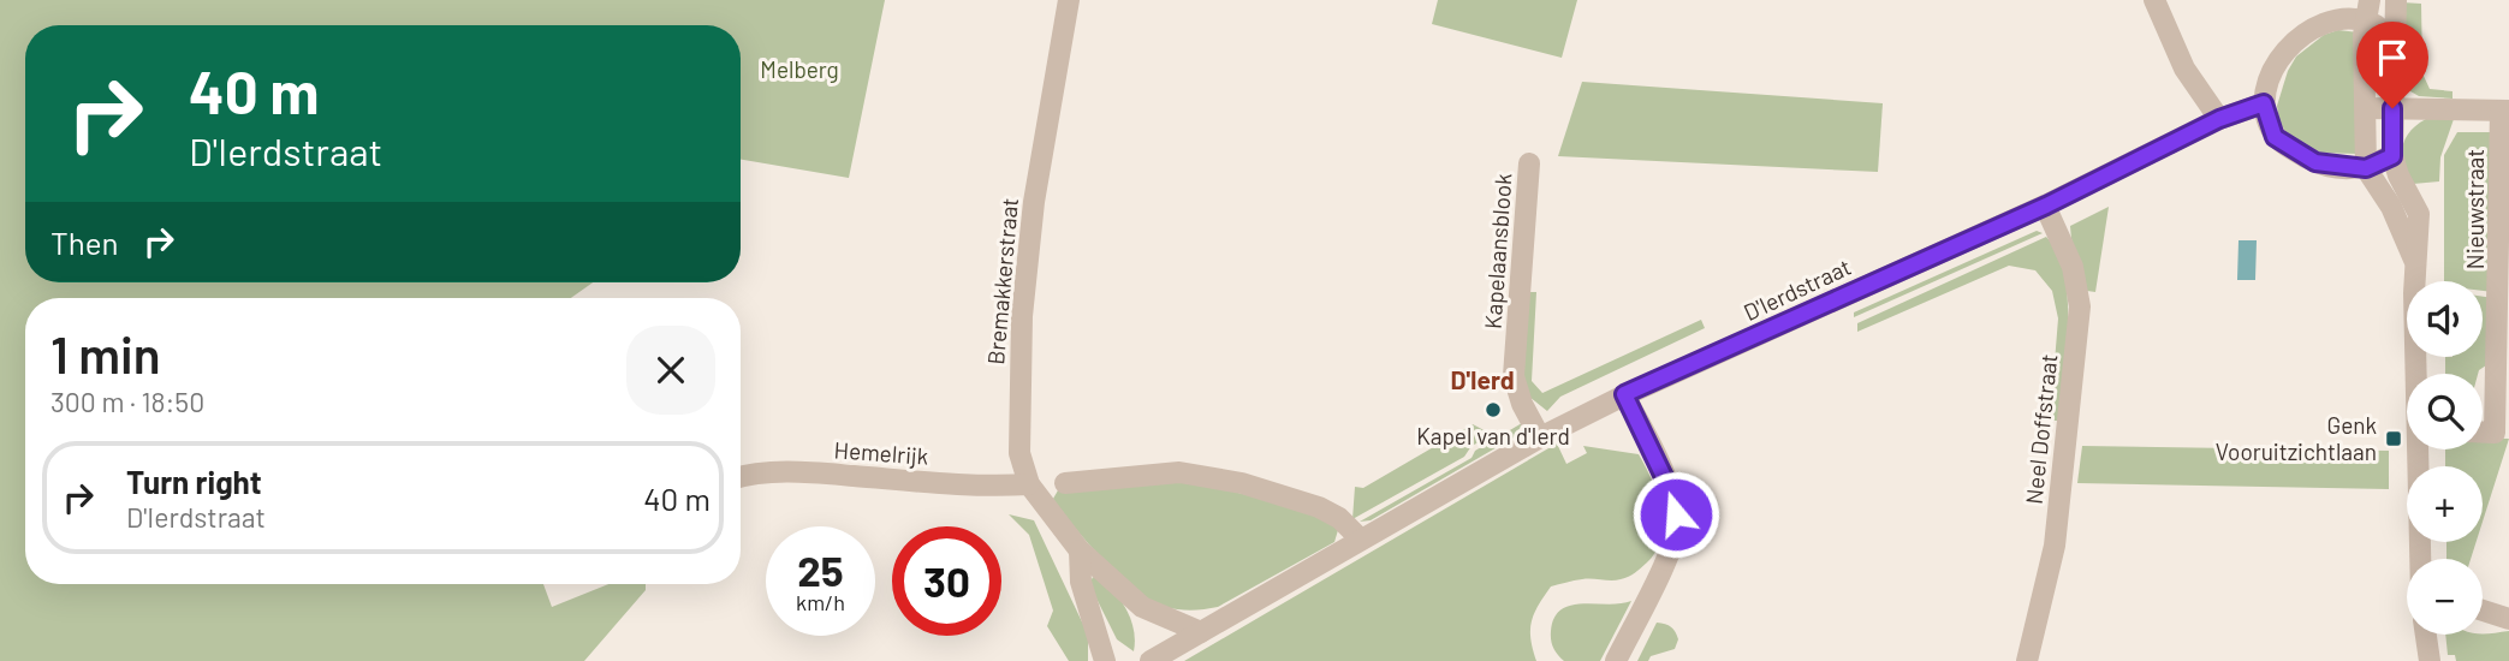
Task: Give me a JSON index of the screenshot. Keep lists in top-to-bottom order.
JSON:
{
  "streets": {
    "street": [
      "Nieuwstraat",
      "Kapelaansblook",
      "Bremakkerstraat",
      "D'Ierdstraat",
      "Neel Doffstraat",
      "Hemelrijk"
    ]
  },
  "crossings": [
    ["Kapelaansblook", "D'Ierdstraat"],
    ["Bremakkerstraat", "D'Ierdstraat"],
    ["Bremakkerstraat", "Hemelrijk"],
    ["D'Ierdstraat", "Neel Doffstraat"]
  ],
  "districts": ["D'Ierd"],
  "parks": ["Melberg"],
  "places": {
    "other": ["Kapel van d'Ierd"],
    "transit": ["Genk Vooruitzichtlaan"]
  },
  "page": {
    "turn": ["40 m", "D'Ierdstraat"],
    "then": "Then",
    "map_buttons": ["+", "−"],
    "heading": ["1 min", "300 m · 18:50"],
    "list": [
      {
        "name": "Turn right",
        "note": "D'Ierdstraat",
        "value": "40 m"
      }
    ],
    "speed": "25 km/h",
    "limit": "30"
  }
}
